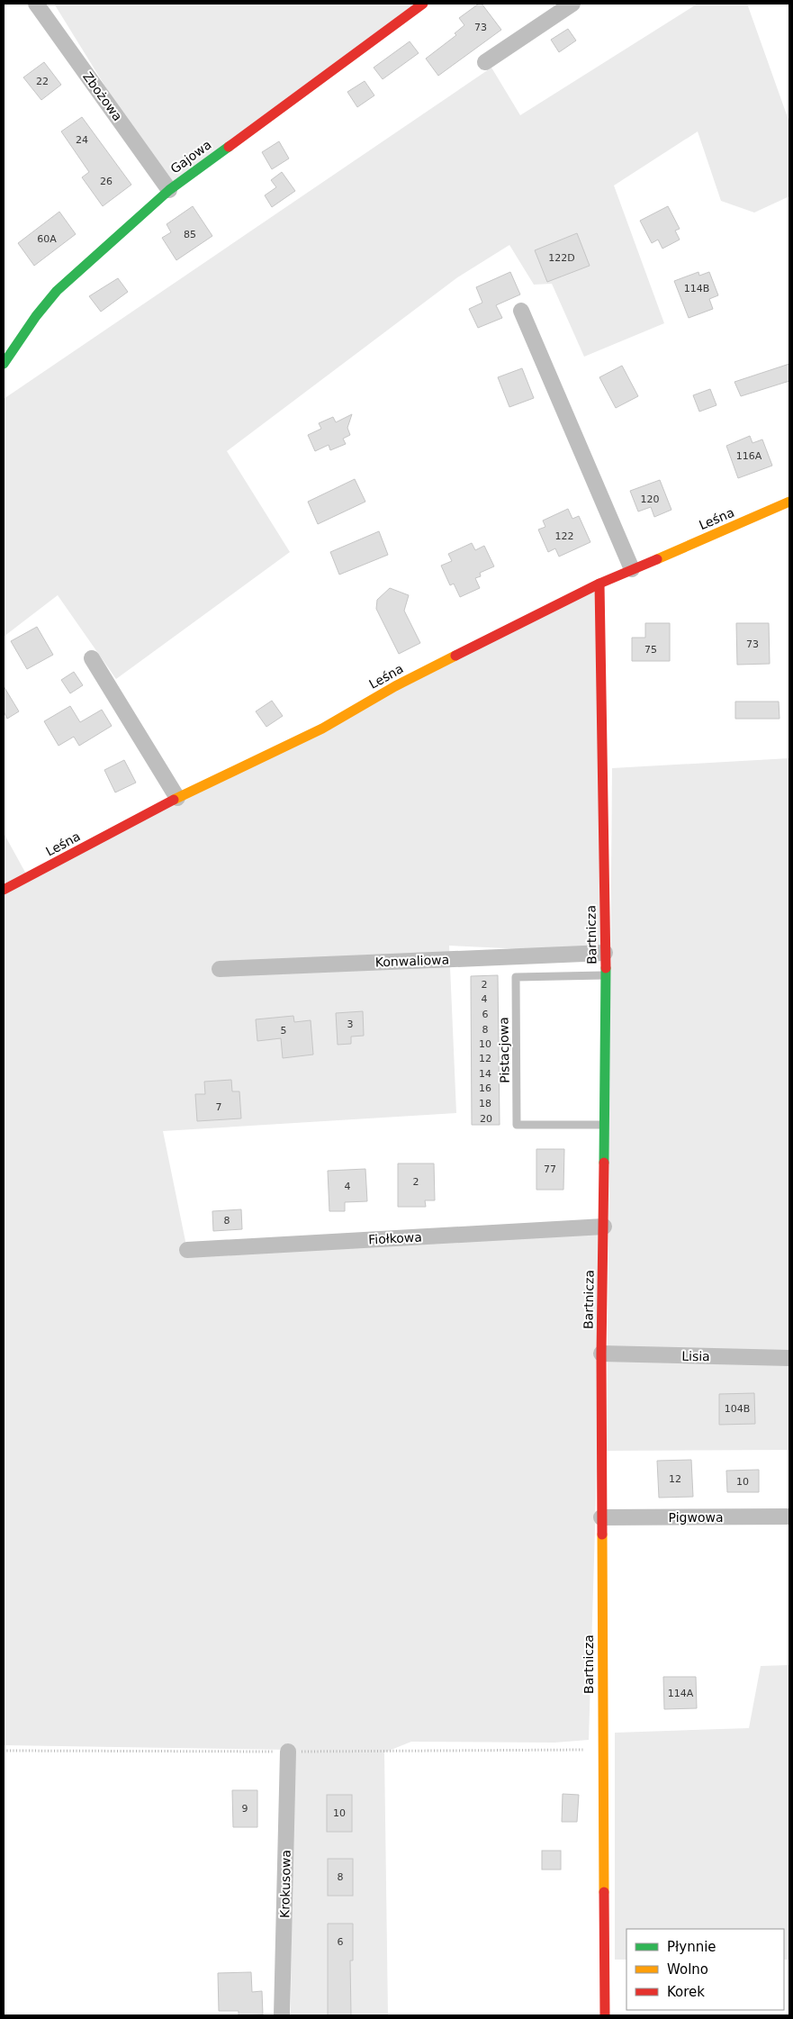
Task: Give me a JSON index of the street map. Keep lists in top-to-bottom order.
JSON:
{
  "streets": {
    "street": [
      "Zbożowa",
      "Gajowa",
      "Leśna",
      "Bartnicza",
      "Konwaliowa",
      "Fiołkowa",
      "Lisia",
      "Pigwowa",
      "Krokusowa"
    ],
    "lane": ["Pistacjowa"]
  },
  "crossings": [
    ["Zbożowa", "Gajowa"],
    ["Leśna", "Bartnicza"],
    ["Bartnicza", "Konwaliowa"],
    ["Bartnicza", "Pistacjowa"],
    ["Bartnicza", "Fiołkowa"],
    ["Bartnicza", "Lisia"],
    ["Bartnicza", "Pigwowa"]
  ],
  "house_numbers": [
    "73",
    "22",
    "24",
    "26",
    "85",
    "60A",
    "122D",
    "114B",
    "116A",
    "120",
    "122",
    "73",
    "75",
    "2",
    "4",
    "6",
    "3",
    "8",
    "5",
    "10",
    "12",
    "14",
    "16",
    "18",
    "7",
    "20",
    "77",
    "2",
    "4",
    "8",
    "104B",
    "12",
    "10",
    "114A",
    "9",
    "10",
    "8",
    "6"
  ],
  "legend": ["Płynnie", "Wolno", "Korek"]
}
